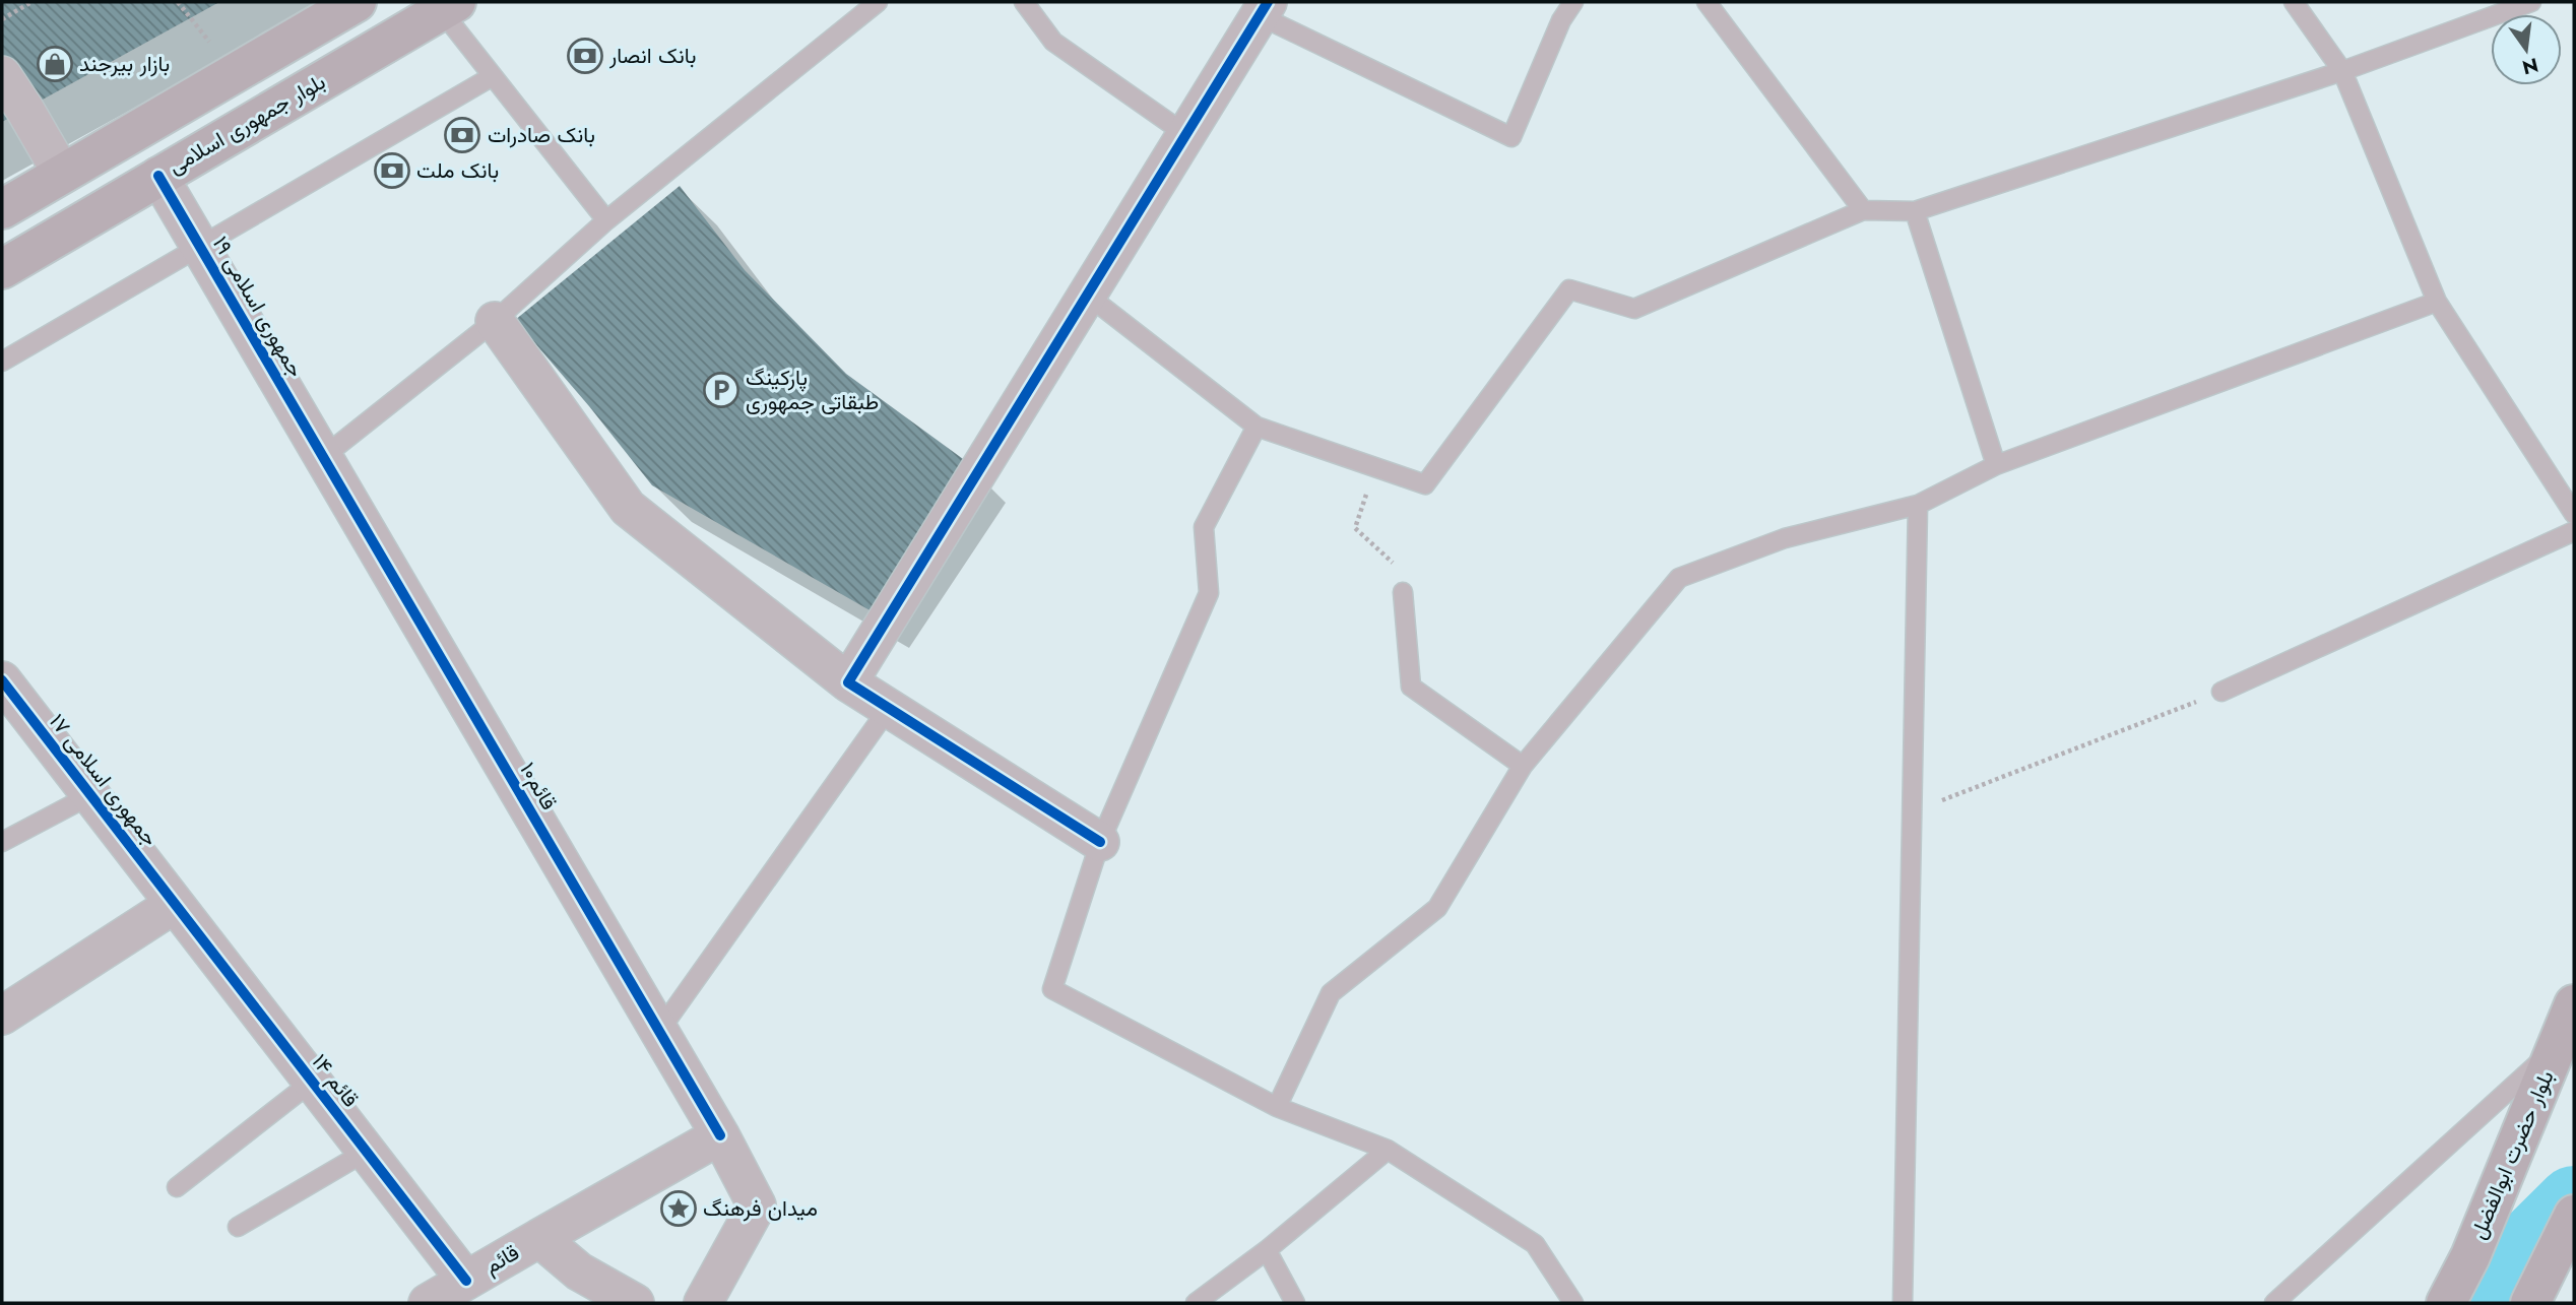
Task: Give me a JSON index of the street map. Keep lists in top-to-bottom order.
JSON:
{
  "streets": {
    "main road": ["بلوار جمهوری اسلامی", "بلوار حضرت ابوالفضل"],
    "street": [
      "جمهوری اسلامی ۱۹",
      "جمهوری اسلامی ۱۷",
      "قائم۱۰",
      "قائم ۱۴",
      "قائم"
    ]
  },
  "crossings": [
    ["بلوار جمهوری اسلامی", "جمهوری اسلامی ۱۹"],
    ["جمهوری اسلامی ۱۹", "قائم۱۰"],
    ["جمهوری اسلامی ۱۷", "قائم ۱۴"],
    ["قائم۱۰", "قائم"],
    ["قائم ۱۴", "قائم"]
  ],
  "places": {
    "bank": ["بانک انصار", "بانک صادرات", "بانک ملت"],
    "shop": ["بازار بیرجند"],
    "parking": ["پارکینگ طبقاتی جمهوری"],
    "place": ["میدان فرهنگ"]
  },
  "north": "bottom"
}
